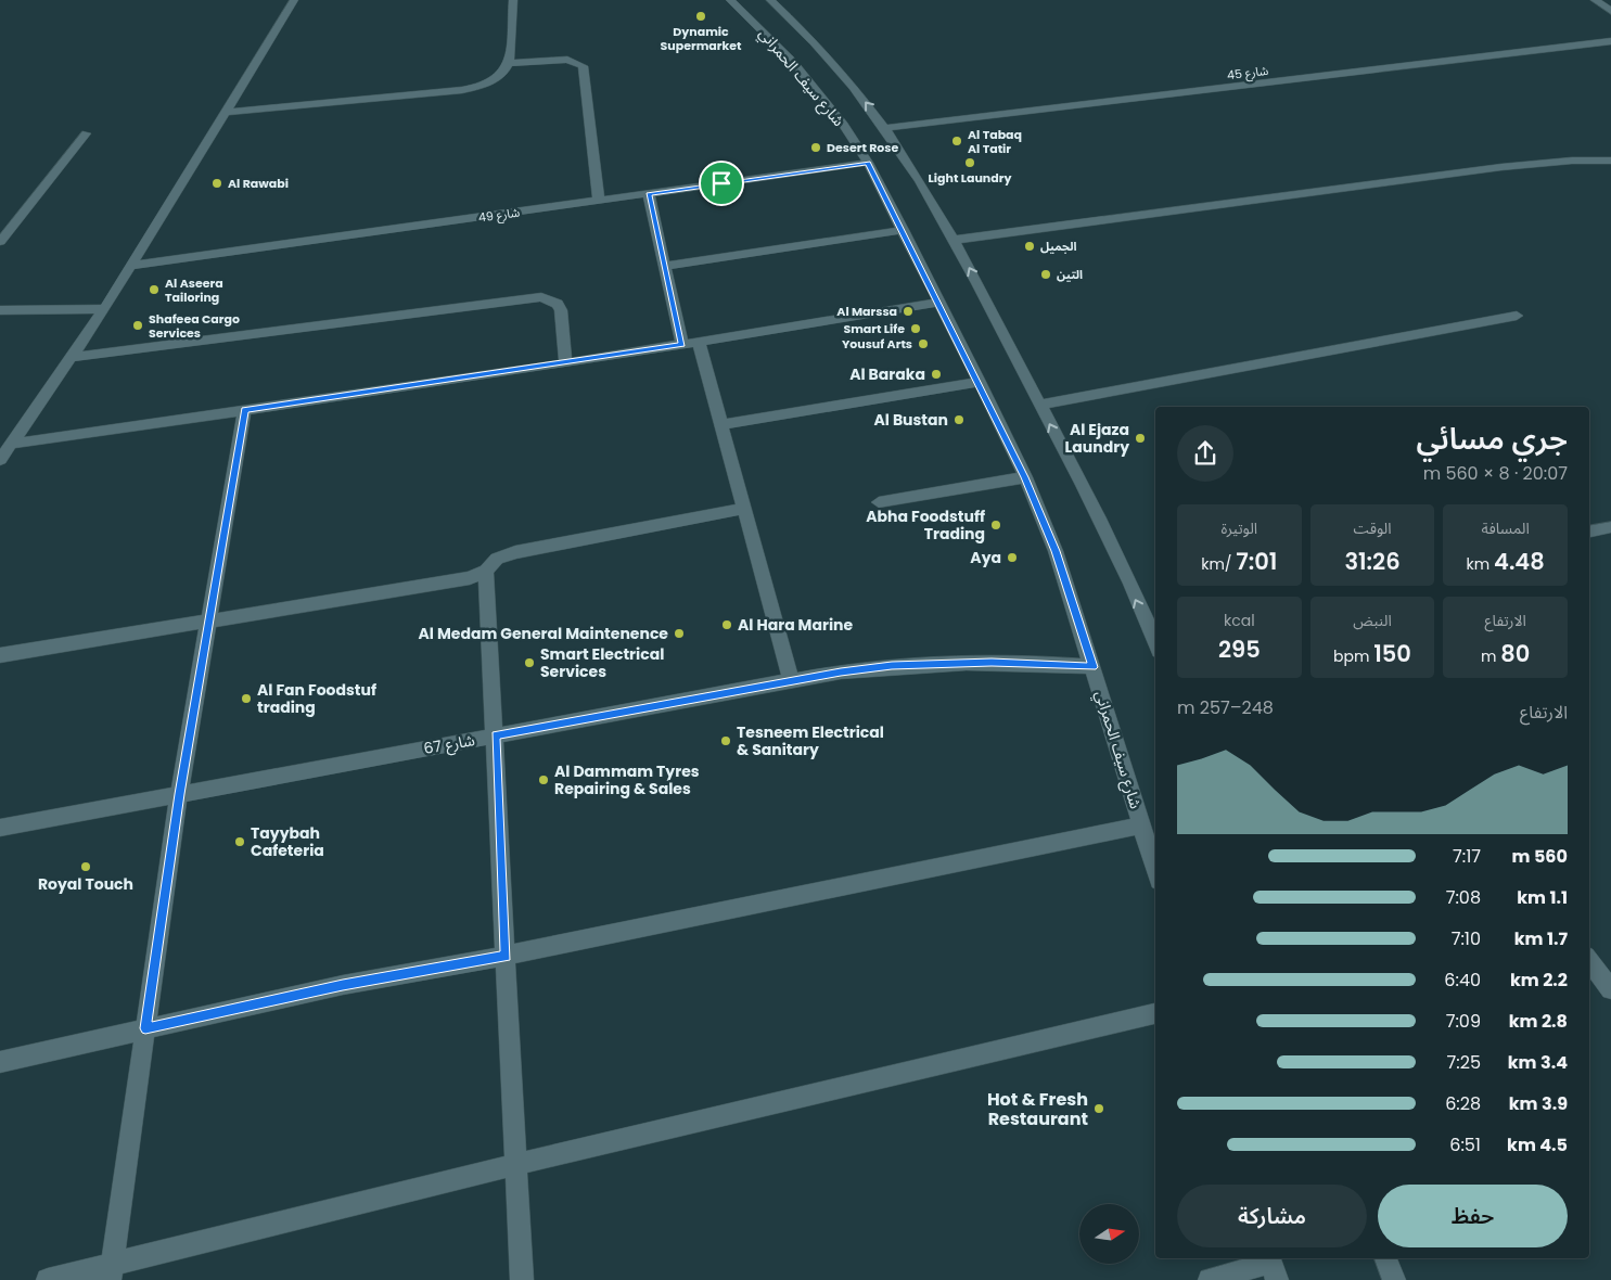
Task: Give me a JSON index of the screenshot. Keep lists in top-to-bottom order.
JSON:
{
  "streets": {
    "street": [
      "شارع 45",
      "شارع سيف الحمراني",
      "شارع 49",
      "شارع 67"
    ]
  },
  "crossings": [
    ["شارع 45", "شارع سيف الحمراني"],
    ["شارع سيف الحمراني", "شارع 49"],
    ["شارع سيف الحمراني", "شارع 67"]
  ],
  "places": [
    "Dynamic Supermarket",
    "Al Tabaq Al Tatir",
    "Desert Rose",
    "Light Laundry",
    "Al Rawabi",
    "الجميل",
    "التين",
    "Al Aseera Tailoring",
    "Al Marssa",
    "Shafeea Cargo Services",
    "Smart Life",
    "Yousuf Arts",
    "Al Baraka",
    "Al Bustan",
    "Al Ejaza Laundry",
    "Abha Foodstuff Trading",
    "Aya",
    "Al Hara Marine",
    "Al Medam General Maintenence",
    "Smart Electrical Services",
    "Al Fan Foodstuf trading",
    "Tesneem Electrical & Sanitary",
    "Al Dammam Tyres Repairing & Sales",
    "Tayybah Cafeteria",
    "Royal Touch",
    "Hot & Fresh Restaurant"
  ],
  "north": "right",
  "page": {
    "heading": ["جري مسائي", "20:07 · 8 × 560 m"],
    "stats": [
      ["المسافة", "4.48 km"],
      ["الوقت", "31:26"],
      ["الوتيرة", "7:01 /km"],
      ["الارتفاع", "80 m"],
      ["النبض", "150 bpm"],
      ["kcal", "295"]
    ],
    "chart": ["الارتفاع", "248–257 m"],
    "list": [
      {
        "name": "560 m",
        "note": "7:17"
      },
      {
        "name": "1.1 km",
        "note": "7:08"
      },
      {
        "name": "1.7 km",
        "note": "7:10"
      },
      {
        "name": "2.2 km",
        "note": "6:40"
      },
      {
        "name": "2.8 km",
        "note": "7:09"
      },
      {
        "name": "3.4 km",
        "note": "7:25"
      },
      {
        "name": "3.9 km",
        "note": "6:28"
      },
      {
        "name": "4.5 km",
        "note": "6:51"
      }
    ],
    "buttons": ["حفظ", "مشاركة"]
  }
}
